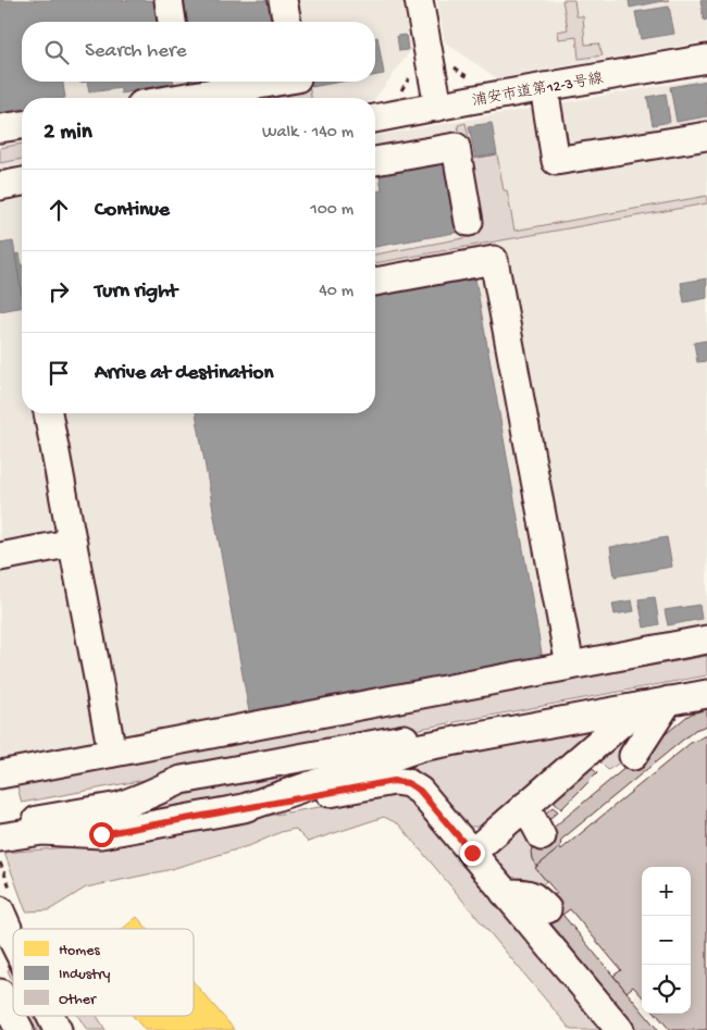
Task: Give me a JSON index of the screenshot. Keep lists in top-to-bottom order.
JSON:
{
  "streets": {
    "street": ["浦安市道第12-3号線"]
  },
  "legend": ["Homes", "Industry", "Other"],
  "page": {
    "search": "Search here",
    "heading": ["2 min", "Walk · 140 m"],
    "list": [
      ["Continue", "100 m"],
      ["Turn right", "40 m"],
      "Arrive at destination"
    ],
    "map_buttons": ["+", "−"]
  }
}
